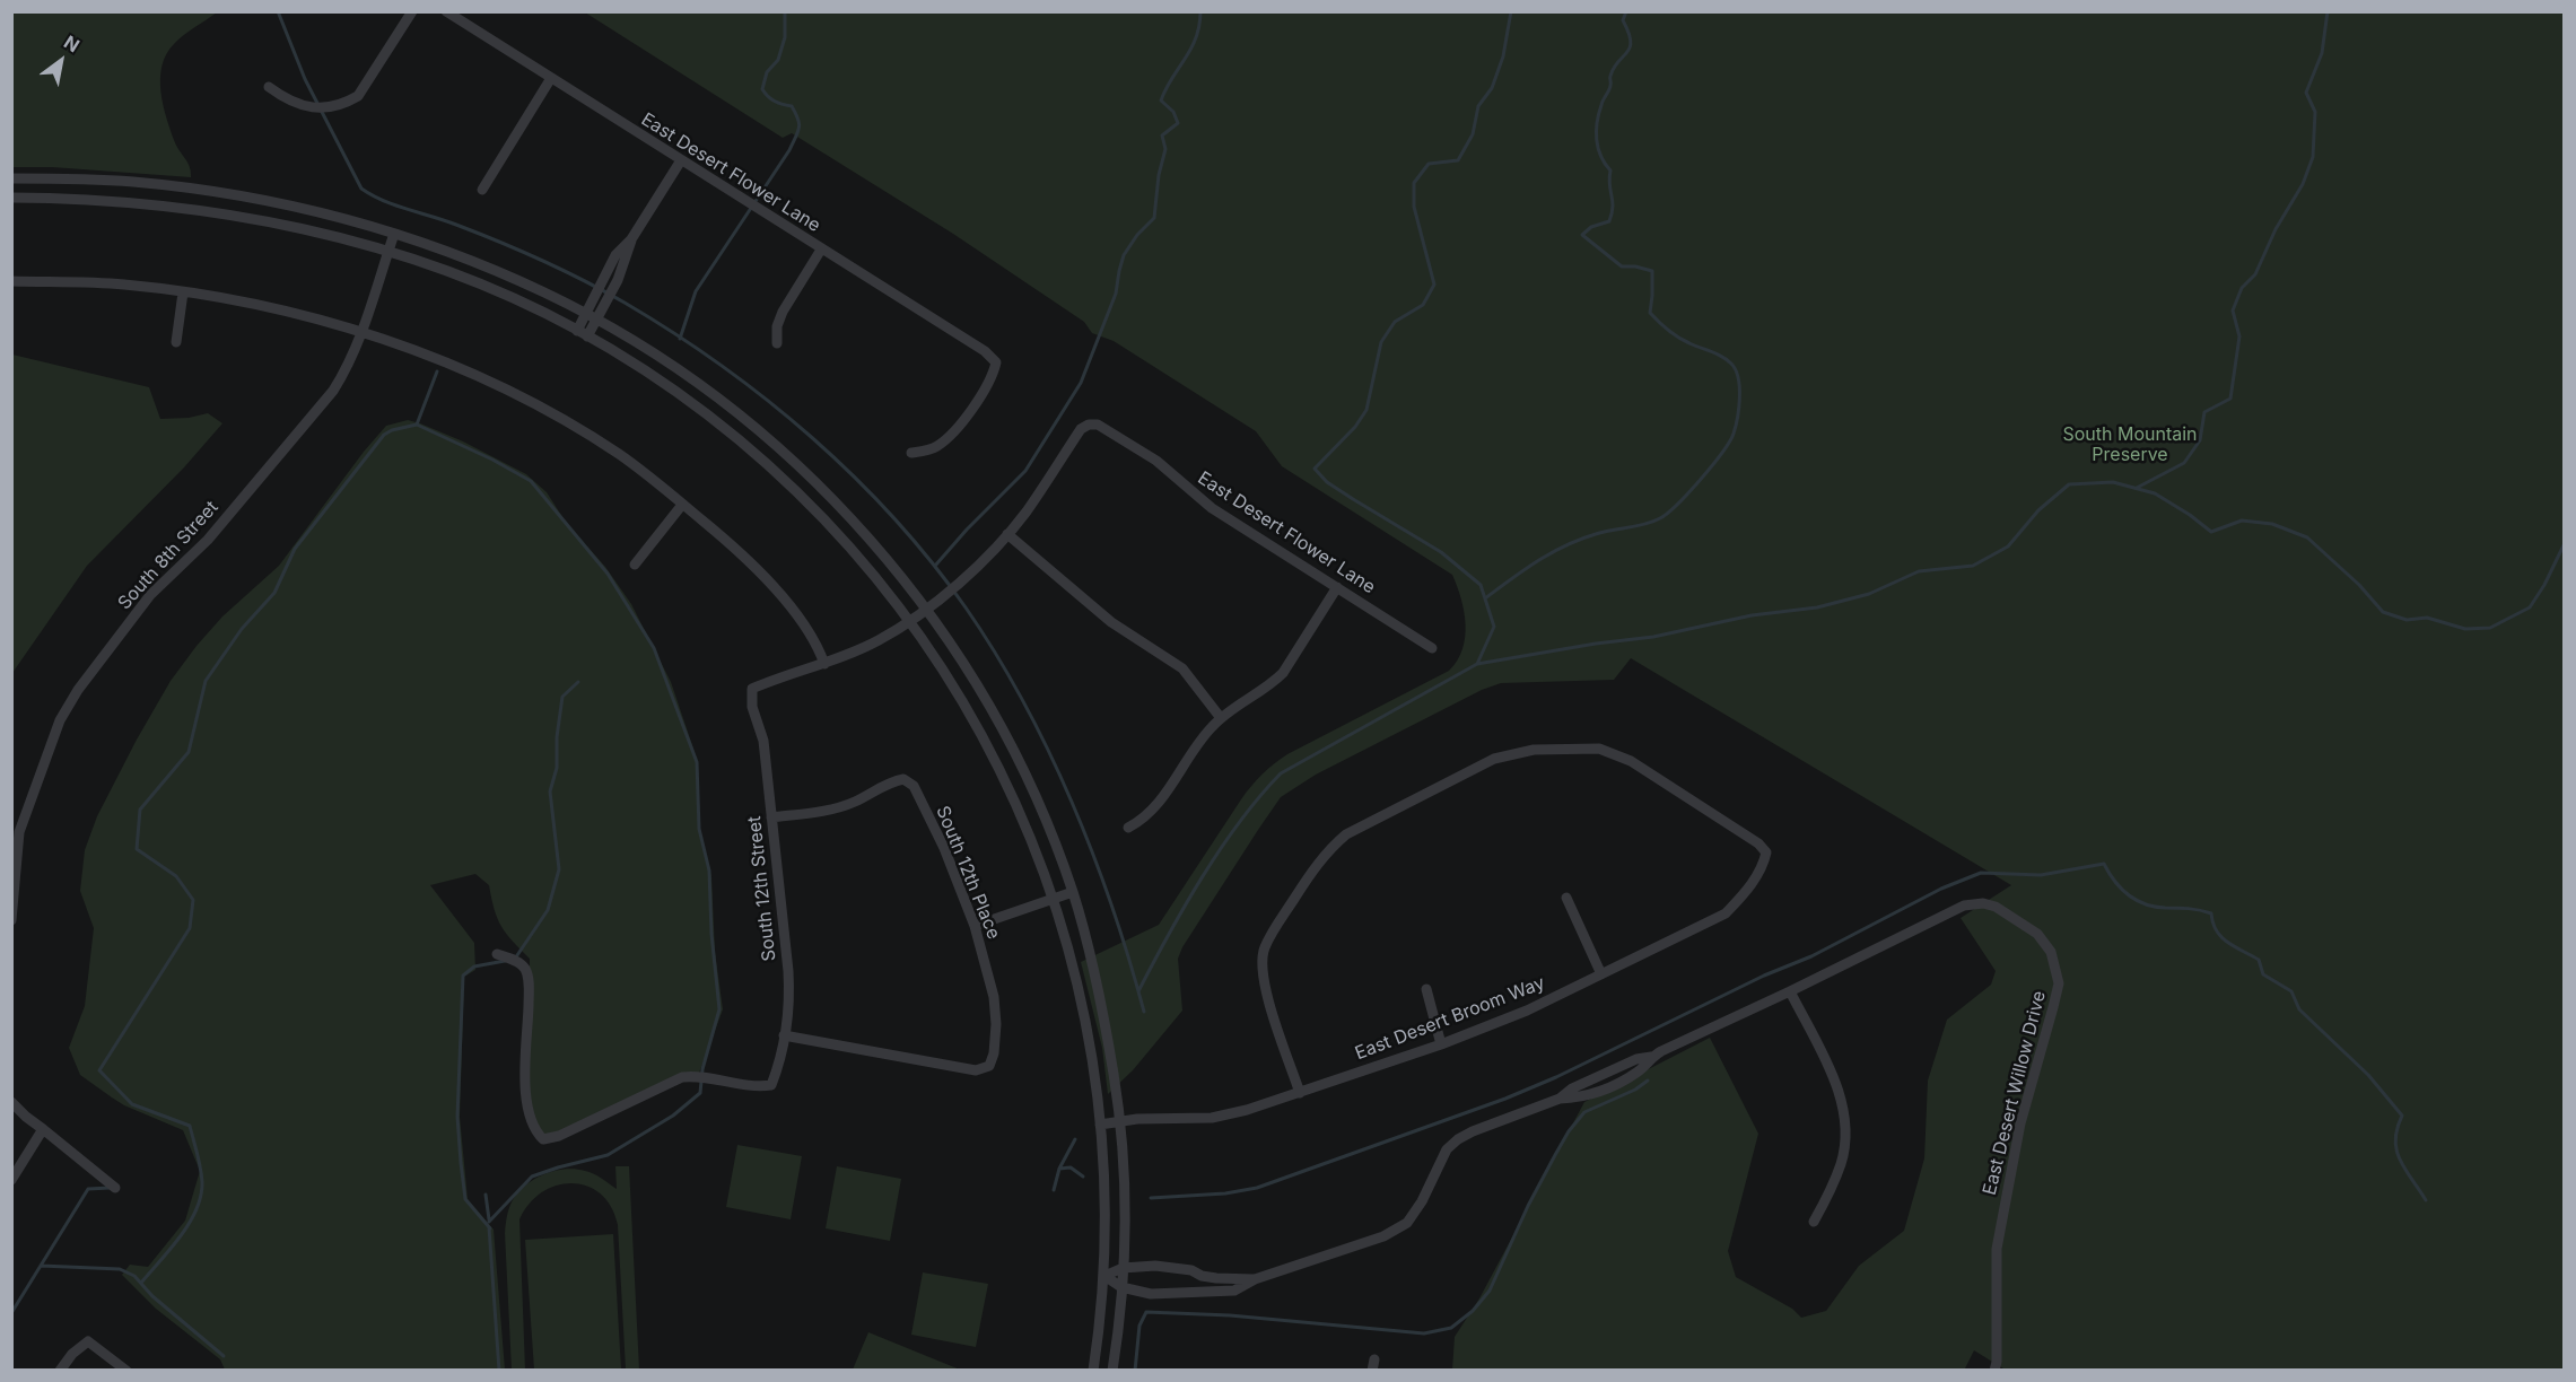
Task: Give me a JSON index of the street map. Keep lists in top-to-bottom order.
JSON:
{
  "streets": {
    "street": [
      "East Desert Flower Lane",
      "South 8th Street",
      "South 12th Place",
      "South 12th Street",
      "East Desert Broom Way",
      "East Desert Willow Drive"
    ]
  },
  "crossings": [
    ["South 12th Place", "South 12th Street"]
  ],
  "parks": ["South Mountain Preserve"],
  "north": "top right"
}
